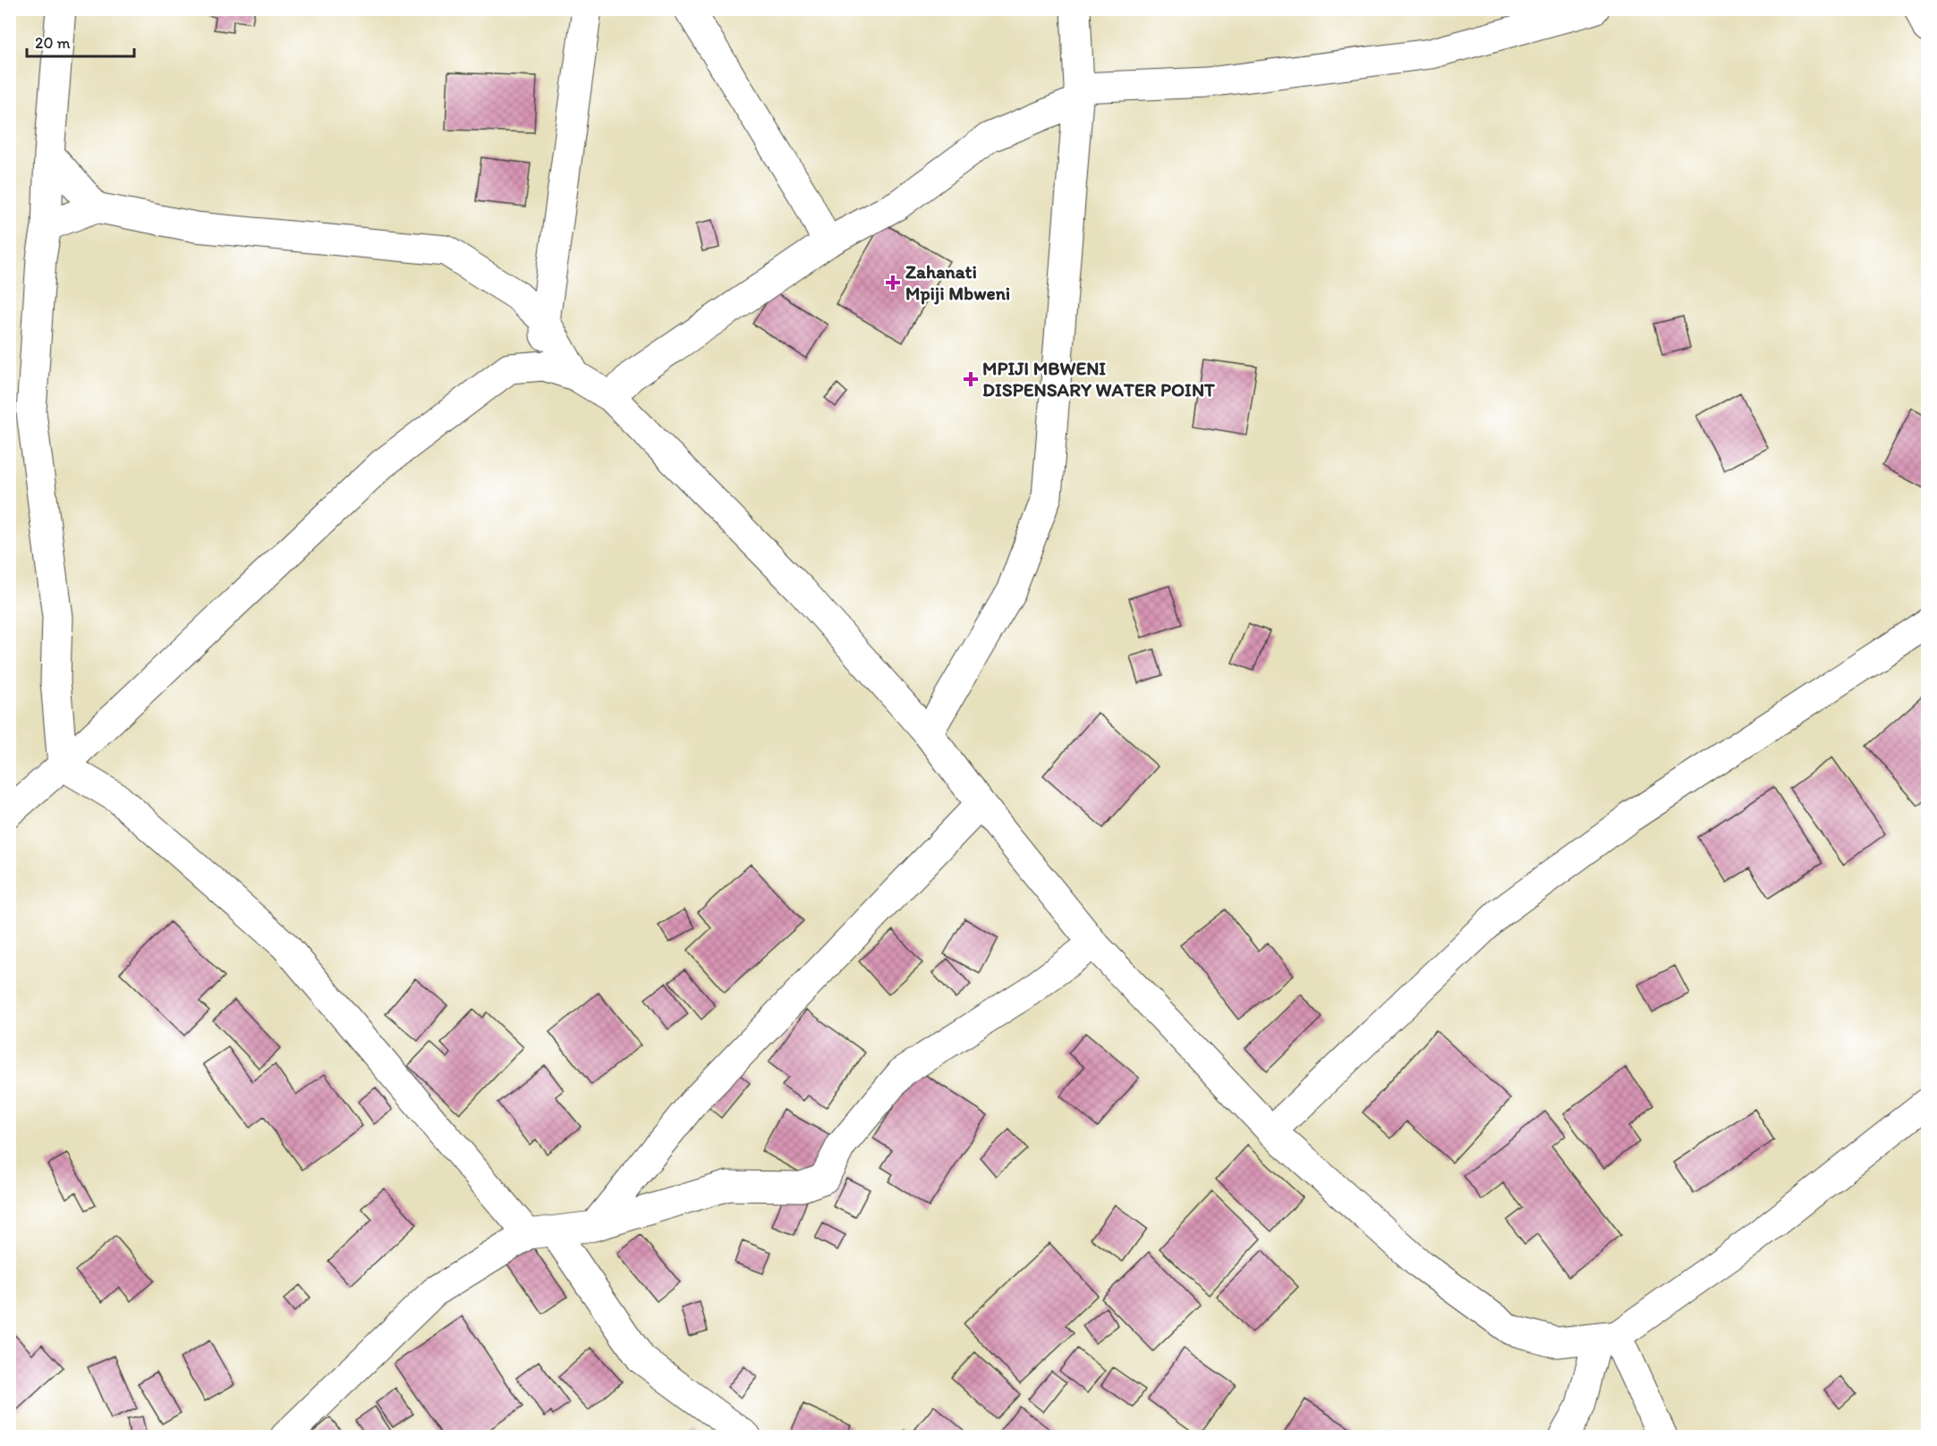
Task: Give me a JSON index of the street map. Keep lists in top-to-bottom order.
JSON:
{
  "places": {
    "health": ["Zahanati Mpiji Mbweni", "MPIJI MBWENI DISPENSARY WATER POINT"]
  },
  "scale_bar": "20 m"
}
